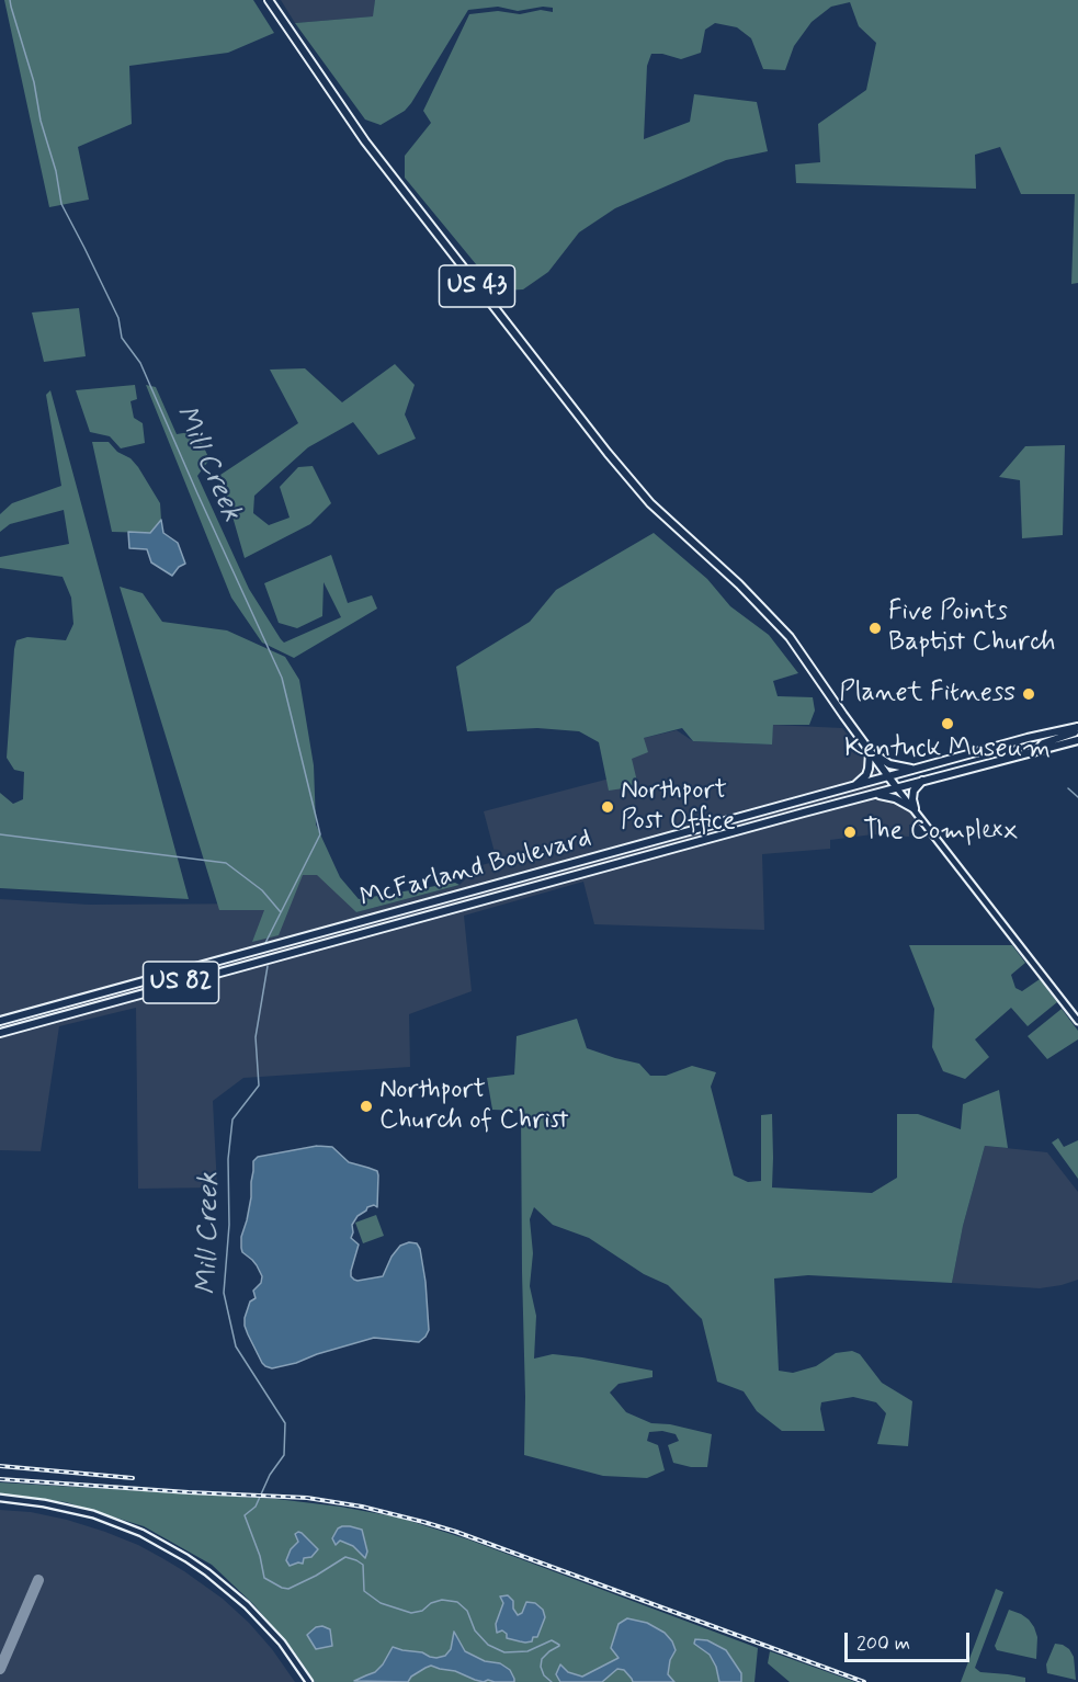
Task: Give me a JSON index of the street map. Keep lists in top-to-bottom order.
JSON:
{
  "streets": {
    "highway": ["US 43", "McFarland Boulevard", "US 82"]
  },
  "crossings": [
    ["US 43", "McFarland Boulevard"]
  ],
  "water": ["Mill Creek"],
  "places": [
    "Five Points Baptist Church",
    "Planet Fitness",
    "Kentuck Museum",
    "Northport Post Office",
    "The Complexx",
    "Northport Church of Christ"
  ],
  "scale_bar": "200 m"
}
